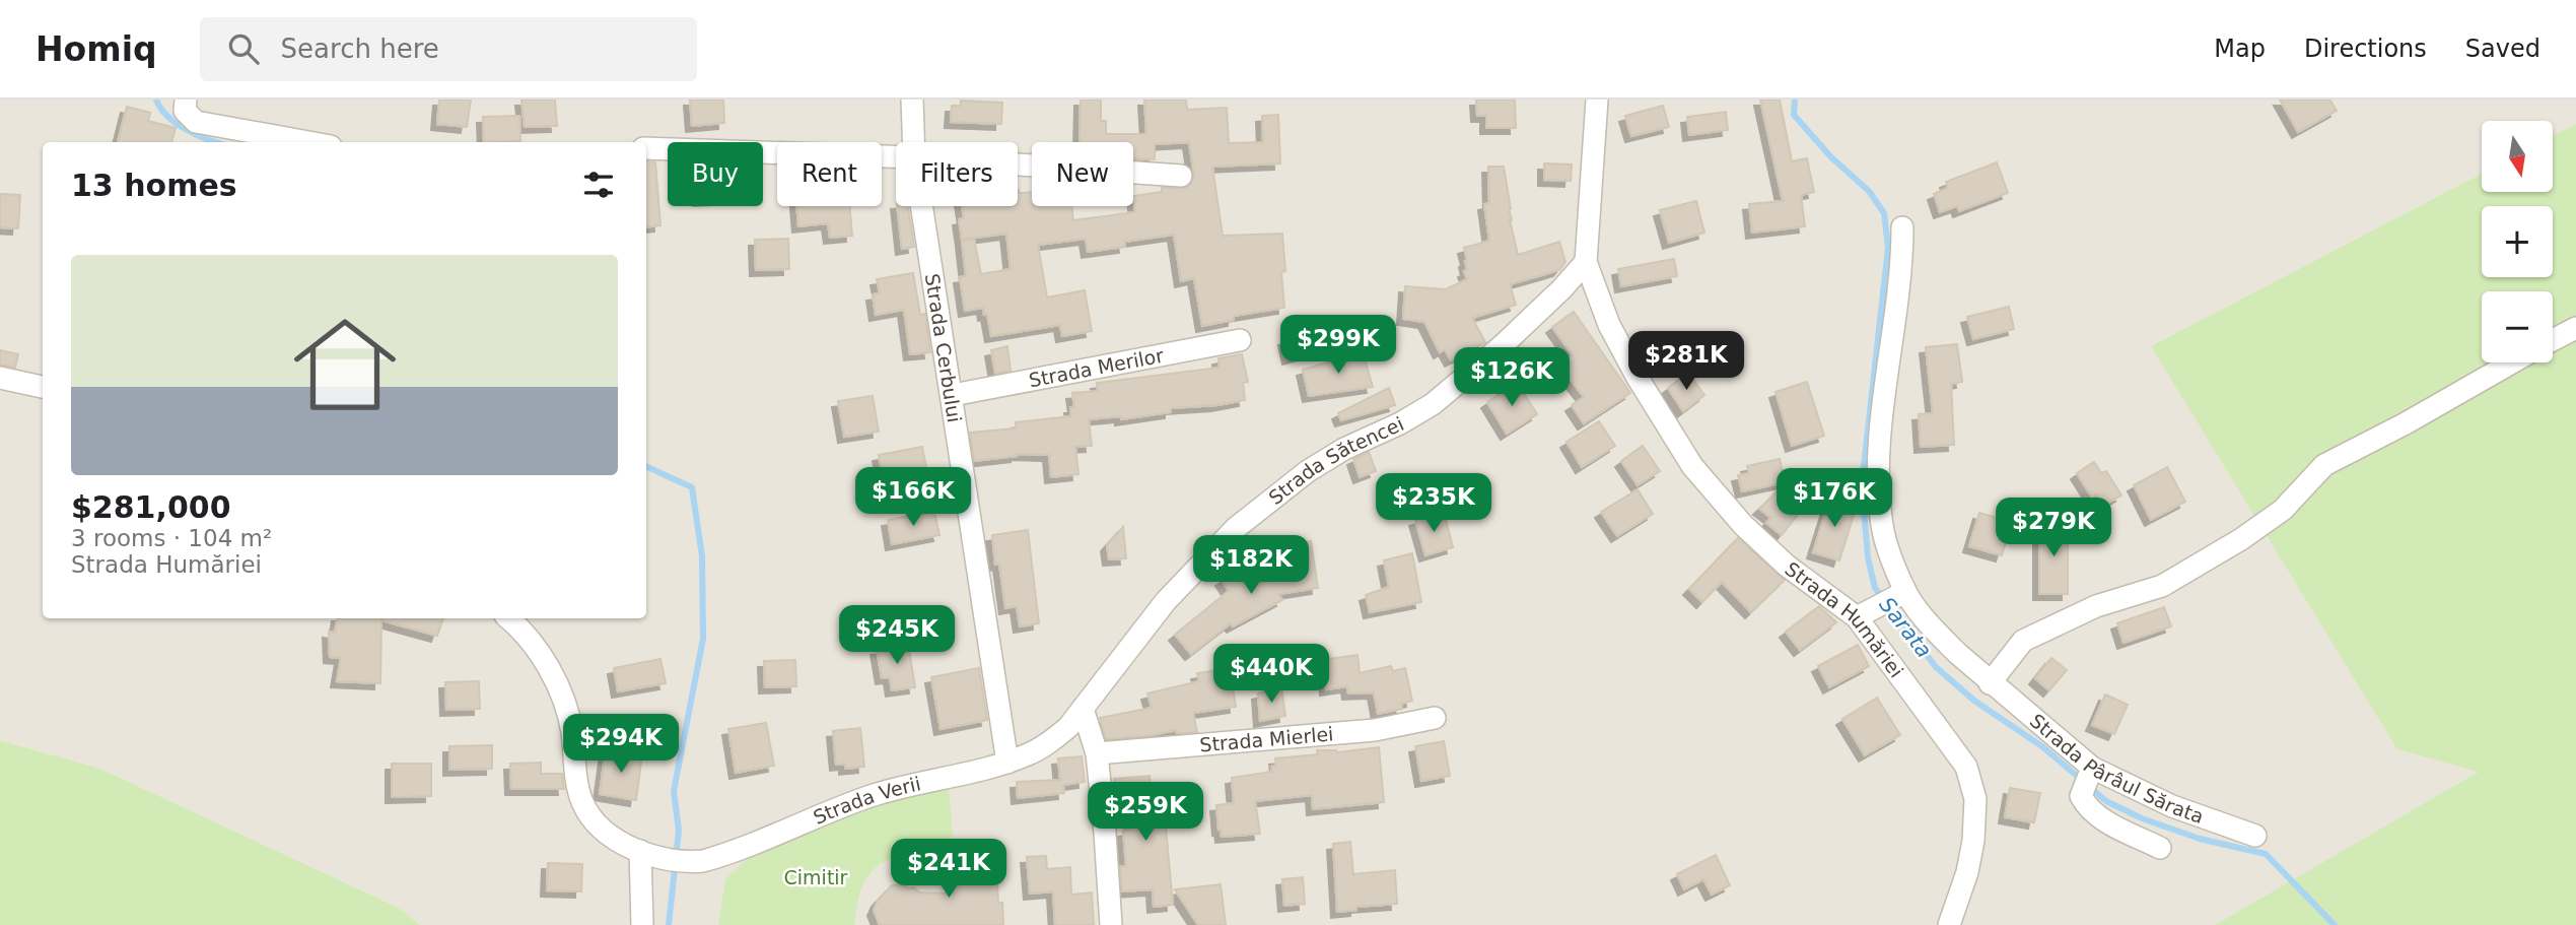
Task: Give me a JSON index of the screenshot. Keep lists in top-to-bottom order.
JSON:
{
  "streets": {
    "street": [
      "Strada Cerbului",
      "Strada Merilor",
      "Strada Sătencei",
      "Strada Humăriei",
      "Strada Mierlei",
      "Strada Pârâul Sărata",
      "Strada Verii"
    ]
  },
  "crossings": [
    ["Strada Cerbului", "Strada Merilor"],
    ["Strada Cerbului", "Strada Verii"],
    ["Strada Sătencei", "Strada Humăriei"],
    ["Strada Sătencei", "Strada Verii"]
  ],
  "water": ["Sarata"],
  "parks": ["Cimitir"],
  "north": "bottom",
  "page": {
    "header": "Homiq",
    "search": "Search here",
    "nav": ["Map", "Directions", "Saved"],
    "map_buttons": ["+", "−"],
    "chip": [
      "Buy",
      "Rent",
      "Filters",
      "New"
    ],
    "heading": "13 homes",
    "list": [
      {
        "name": "$281,000",
        "note": "3 rooms · 104 m² · Strada Humăriei"
      }
    ],
    "price": [
      "$299K",
      "$281K",
      "$126K",
      "$166K",
      "$176K",
      "$235K",
      "$279K",
      "$182K",
      "$245K",
      "$440K",
      "$294K",
      "$259K",
      "$241K"
    ]
  }
}
